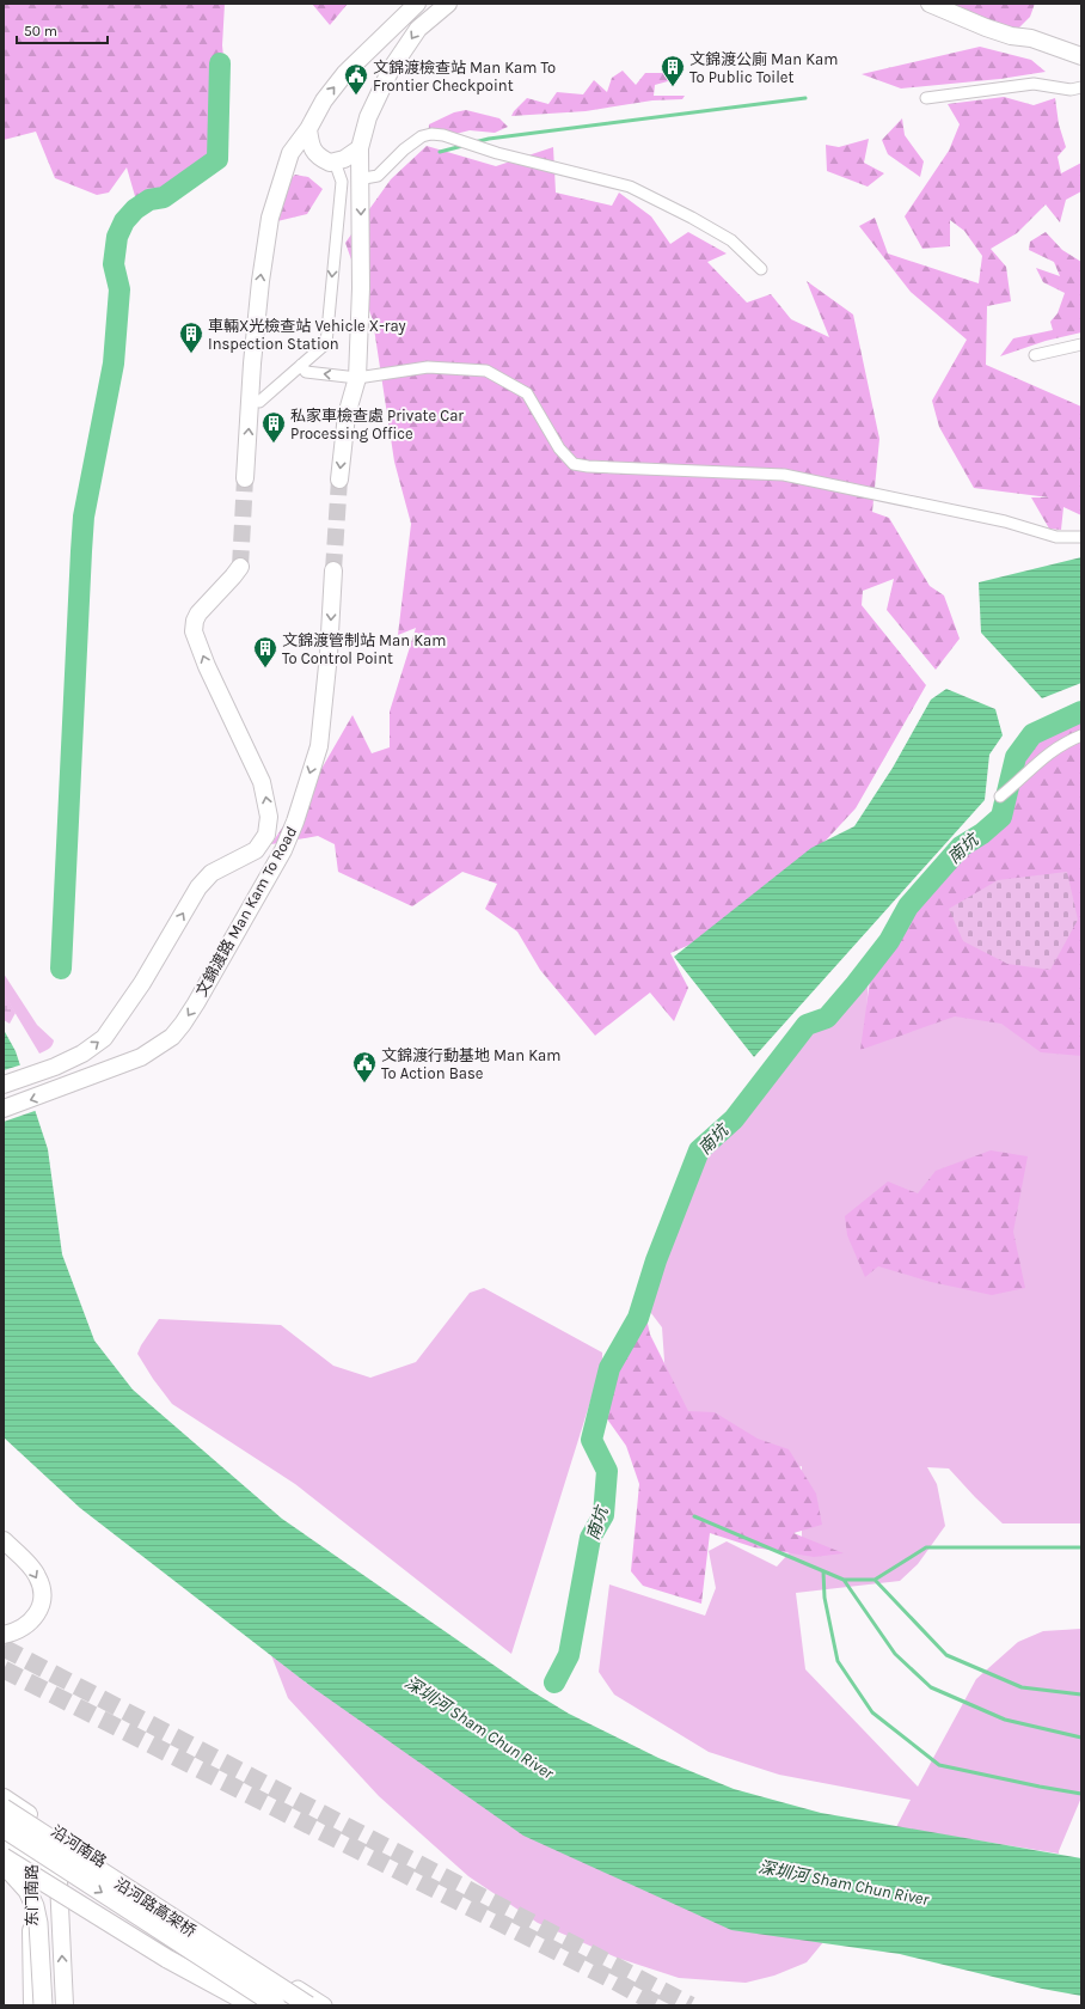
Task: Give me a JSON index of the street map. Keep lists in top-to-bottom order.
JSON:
{
  "streets": {
    "highway": ["沿河路高架桥"],
    "main road": ["文錦渡路 Man Kam To Road", "沿河南路", "东门南路"]
  },
  "crossings": [
    ["沿河南路", "东门南路"],
    ["东门南路", "沿河路高架桥"]
  ],
  "water": ["南坑", "深圳河 Sham Chun River"],
  "places": {
    "building": [
      "文錦渡公廁 Man Kam To Public Toilet",
      "車輛X光檢查站 Vehicle X-ray Inspection Station",
      "私家車檢查處 Private Car Processing Office",
      "文錦渡管制站 Man Kam To Control Point"
    ],
    "public building": ["文錦渡檢查站 Man Kam To Frontier Checkpoint", "文錦渡行動基地 Man Kam To Action Base"]
  },
  "scale_bar": "50 m"
}
